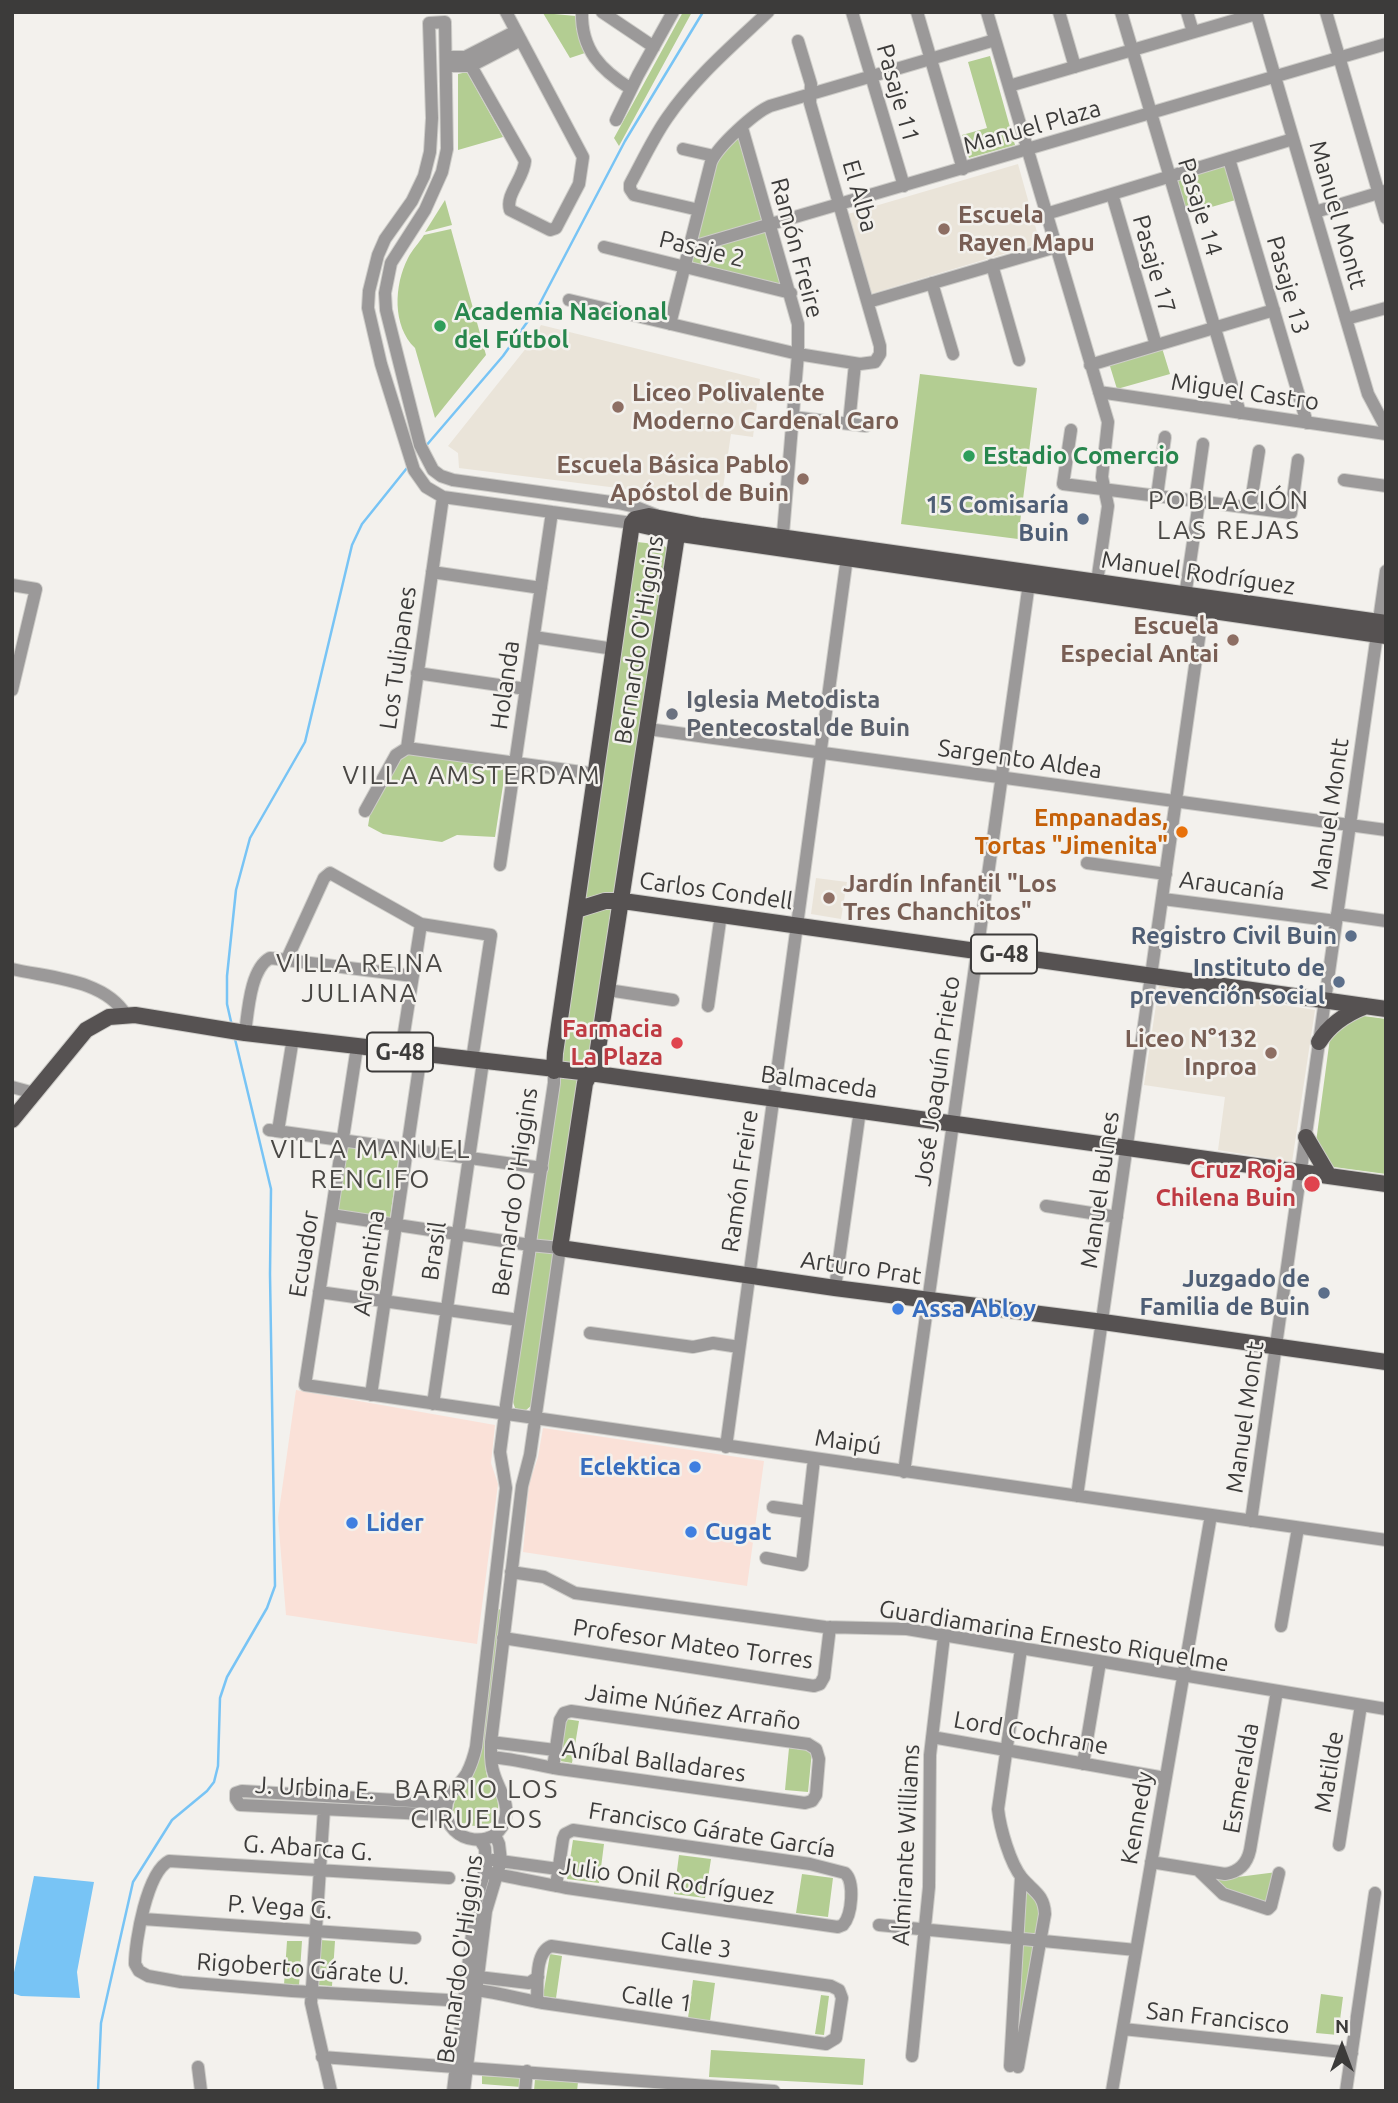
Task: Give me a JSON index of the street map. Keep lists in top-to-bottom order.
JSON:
{
  "streets": {
    "main road": [
      "Manuel Rodríguez",
      "Bernardo O'Higgins",
      "Carlos Condell",
      "G-48",
      "Balmaceda",
      "Arturo Prat"
    ],
    "street": [
      "Pasaje 11",
      "Manuel Plaza",
      "El Alba",
      "Pasaje 14",
      "Manuel Montt",
      "Ramón Freire",
      "Pasaje 2",
      "Pasaje 17",
      "Pasaje 13",
      "Miguel Castro",
      "Los Tulipanes",
      "Holanda",
      "Sargento Aldea",
      "Araucanía",
      "José Joaquín Prieto",
      "Manuel Bulnes",
      "Brasil",
      "Ecuador",
      "Argentina",
      "Maipú",
      "Guardiamarina Ernesto Riquelme",
      "Profesor Mateo Torres",
      "Jaime Núñez Arraño",
      "Lord Cochrane",
      "Aníbal Balladares",
      "Matilde",
      "Esmeralda",
      "J. Urbina E.",
      "Kennedy",
      "Francisco Gárate García",
      "Almirante Williams",
      "G. Abarca G.",
      "Julio Onil Rodríguez",
      "P. Vega G.",
      "Calle 3",
      "Rigoberto Gárate U.",
      "Calle 1",
      "San Francisco"
    ]
  },
  "crossings": [
    ["Pasaje 11", "Manuel Plaza"],
    ["Manuel Plaza", "El Alba"],
    ["Manuel Plaza", "Pasaje 14"],
    ["Manuel Plaza", "Manuel Montt"],
    ["Manuel Plaza", "Ramón Freire"],
    ["Pasaje 14", "Miguel Castro"],
    ["Manuel Montt", "Manuel Rodríguez"],
    ["Manuel Montt", "Sargento Aldea"],
    ["Manuel Montt", "Araucanía"],
    ["Manuel Montt", "Carlos Condell"],
    ["Manuel Montt", "Balmaceda"],
    ["Manuel Montt", "Arturo Prat"],
    ["Manuel Montt", "Maipú"],
    ["Ramón Freire", "Pasaje 2"],
    ["Ramón Freire", "Manuel Rodríguez"],
    ["Ramón Freire", "Sargento Aldea"],
    ["Ramón Freire", "Carlos Condell"],
    ["Ramón Freire", "Balmaceda"],
    ["Ramón Freire", "Arturo Prat"],
    ["Ramón Freire", "Maipú"],
    ["Pasaje 13", "Miguel Castro"],
    ["Manuel Rodríguez", "Bernardo O'Higgins"],
    ["Manuel Rodríguez", "Los Tulipanes"],
    ["Manuel Rodríguez", "Holanda"],
    ["Manuel Rodríguez", "José Joaquín Prieto"],
    ["Manuel Rodríguez", "Manuel Bulnes"],
    ["Bernardo O'Higgins", "Sargento Aldea"],
    ["Bernardo O'Higgins", "Carlos Condell"],
    ["Bernardo O'Higgins", "G-48"],
    ["Bernardo O'Higgins", "Balmaceda"],
    ["Bernardo O'Higgins", "Arturo Prat"],
    ["Bernardo O'Higgins", "Maipú"],
    ["Bernardo O'Higgins", "Guardiamarina Ernesto Riquelme"],
    ["Bernardo O'Higgins", "Profesor Mateo Torres"],
    ["Bernardo O'Higgins", "Aníbal Balladares"],
    ["Bernardo O'Higgins", "J. Urbina E."],
    ["Bernardo O'Higgins", "Julio Onil Rodríguez"],
    ["Bernardo O'Higgins", "Rigoberto Gárate U."],
    ["Bernardo O'Higgins", "Calle 1"],
    ["Sargento Aldea", "José Joaquín Prieto"],
    ["Sargento Aldea", "Manuel Bulnes"],
    ["Araucanía", "Manuel Bulnes"],
    ["Carlos Condell", "G-48"],
    ["Carlos Condell", "José Joaquín Prieto"],
    ["Carlos Condell", "Manuel Bulnes"],
    ["G-48", "Balmaceda"],
    ["José Joaquín Prieto", "Balmaceda"],
    ["José Joaquín Prieto", "Arturo Prat"],
    ["José Joaquín Prieto", "Maipú"],
    ["Balmaceda", "Manuel Bulnes"],
    ["Balmaceda", "Brasil"],
    ["Balmaceda", "Ecuador"],
    ["Balmaceda", "Argentina"],
    ["Manuel Bulnes", "Arturo Prat"],
    ["Manuel Bulnes", "Maipú"],
    ["Brasil", "Arturo Prat"],
    ["Brasil", "Maipú"],
    ["Ecuador", "Arturo Prat"],
    ["Ecuador", "Maipú"],
    ["Argentina", "Arturo Prat"],
    ["Argentina", "Maipú"],
    ["Maipú", "Kennedy"],
    ["Guardiamarina Ernesto Riquelme", "Profesor Mateo Torres"],
    ["Guardiamarina Ernesto Riquelme", "Matilde"],
    ["Guardiamarina Ernesto Riquelme", "Esmeralda"],
    ["Guardiamarina Ernesto Riquelme", "Kennedy"],
    ["Guardiamarina Ernesto Riquelme", "Almirante Williams"],
    ["Jaime Núñez Arraño", "Aníbal Balladares"],
    ["Lord Cochrane", "Kennedy"],
    ["Lord Cochrane", "Almirante Williams"],
    ["Kennedy", "San Francisco"],
    ["Francisco Gárate García", "Julio Onil Rodríguez"],
    ["G. Abarca G.", "P. Vega G."],
    ["G. Abarca G.", "Rigoberto Gárate U."],
    ["P. Vega G.", "Rigoberto Gárate U."],
    ["Calle 3", "Calle 1"]
  ],
  "districts": [
    "POBLACIÓN LAS REJAS",
    "VILLA AMSTERDAM",
    "VILLA REINA JULIANA",
    "VILLA MANUEL RENGIFO",
    "BARRIO LOS CIRUELOS"
  ],
  "places": [
    "Escuela Rayen Mapu",
    "Academia Nacional del Fútbol",
    "Liceo Polivalente Moderno Cardenal Caro",
    "Estadio Comercio",
    "Escuela Básica Pablo Apóstol de Buin",
    "15 Comisaría Buin",
    "Escuela Especial Antai",
    "Iglesia Metodista Pentecostal de Buin",
    "Empanadas, Tortas \"Jimenita\"",
    "Jardín Infantil \"Los Tres Chanchitos\"",
    "Registro Civil Buin",
    "Instituto de prevención social",
    "Farmacia La Plaza",
    "Liceo N°132 Inproa",
    "Cruz Roja Chilena Buin",
    "Juzgado de Familia de Buin",
    "Assa Abloy",
    "Eclektica",
    "Lider",
    "Cugat"
  ],
  "north": "top"
}
